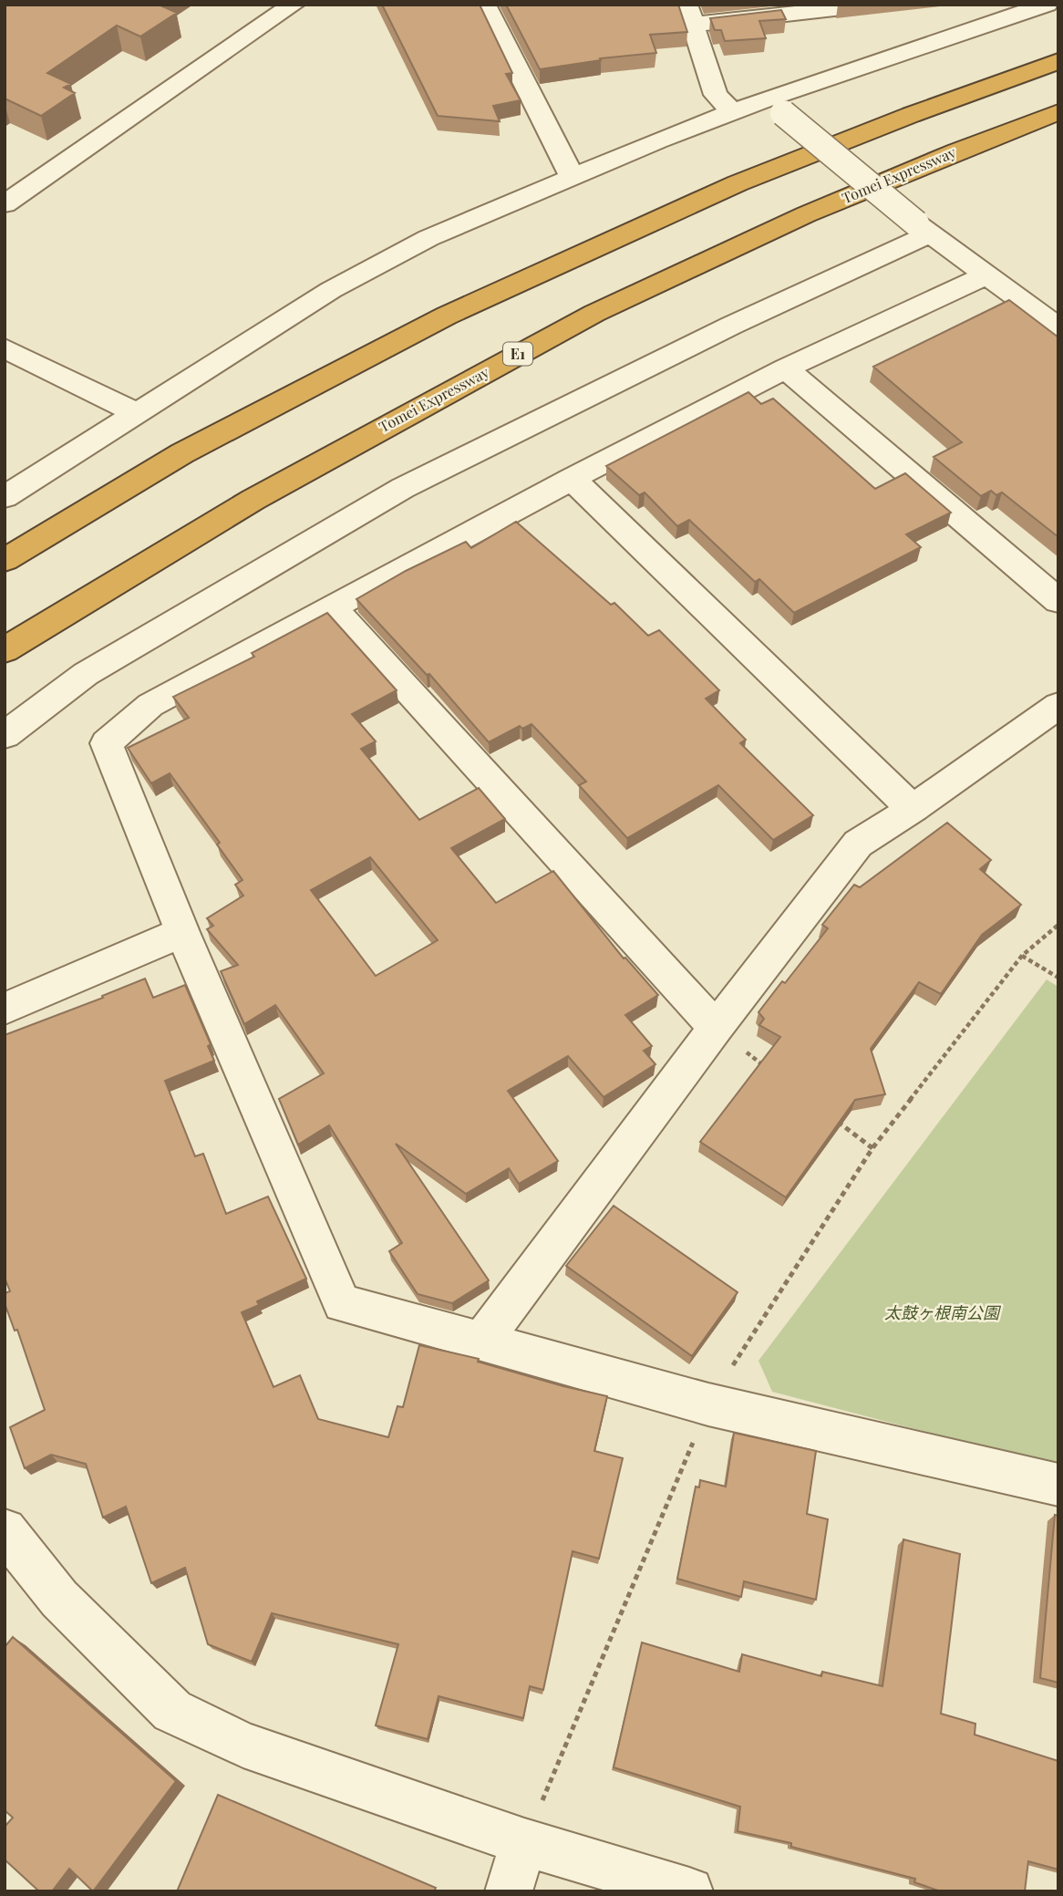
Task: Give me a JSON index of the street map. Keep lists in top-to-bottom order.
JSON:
{
  "streets": {
    "highway": ["Tomei Expressway", "E1"]
  },
  "parks": ["太鼓ヶ根南公園"]
}
